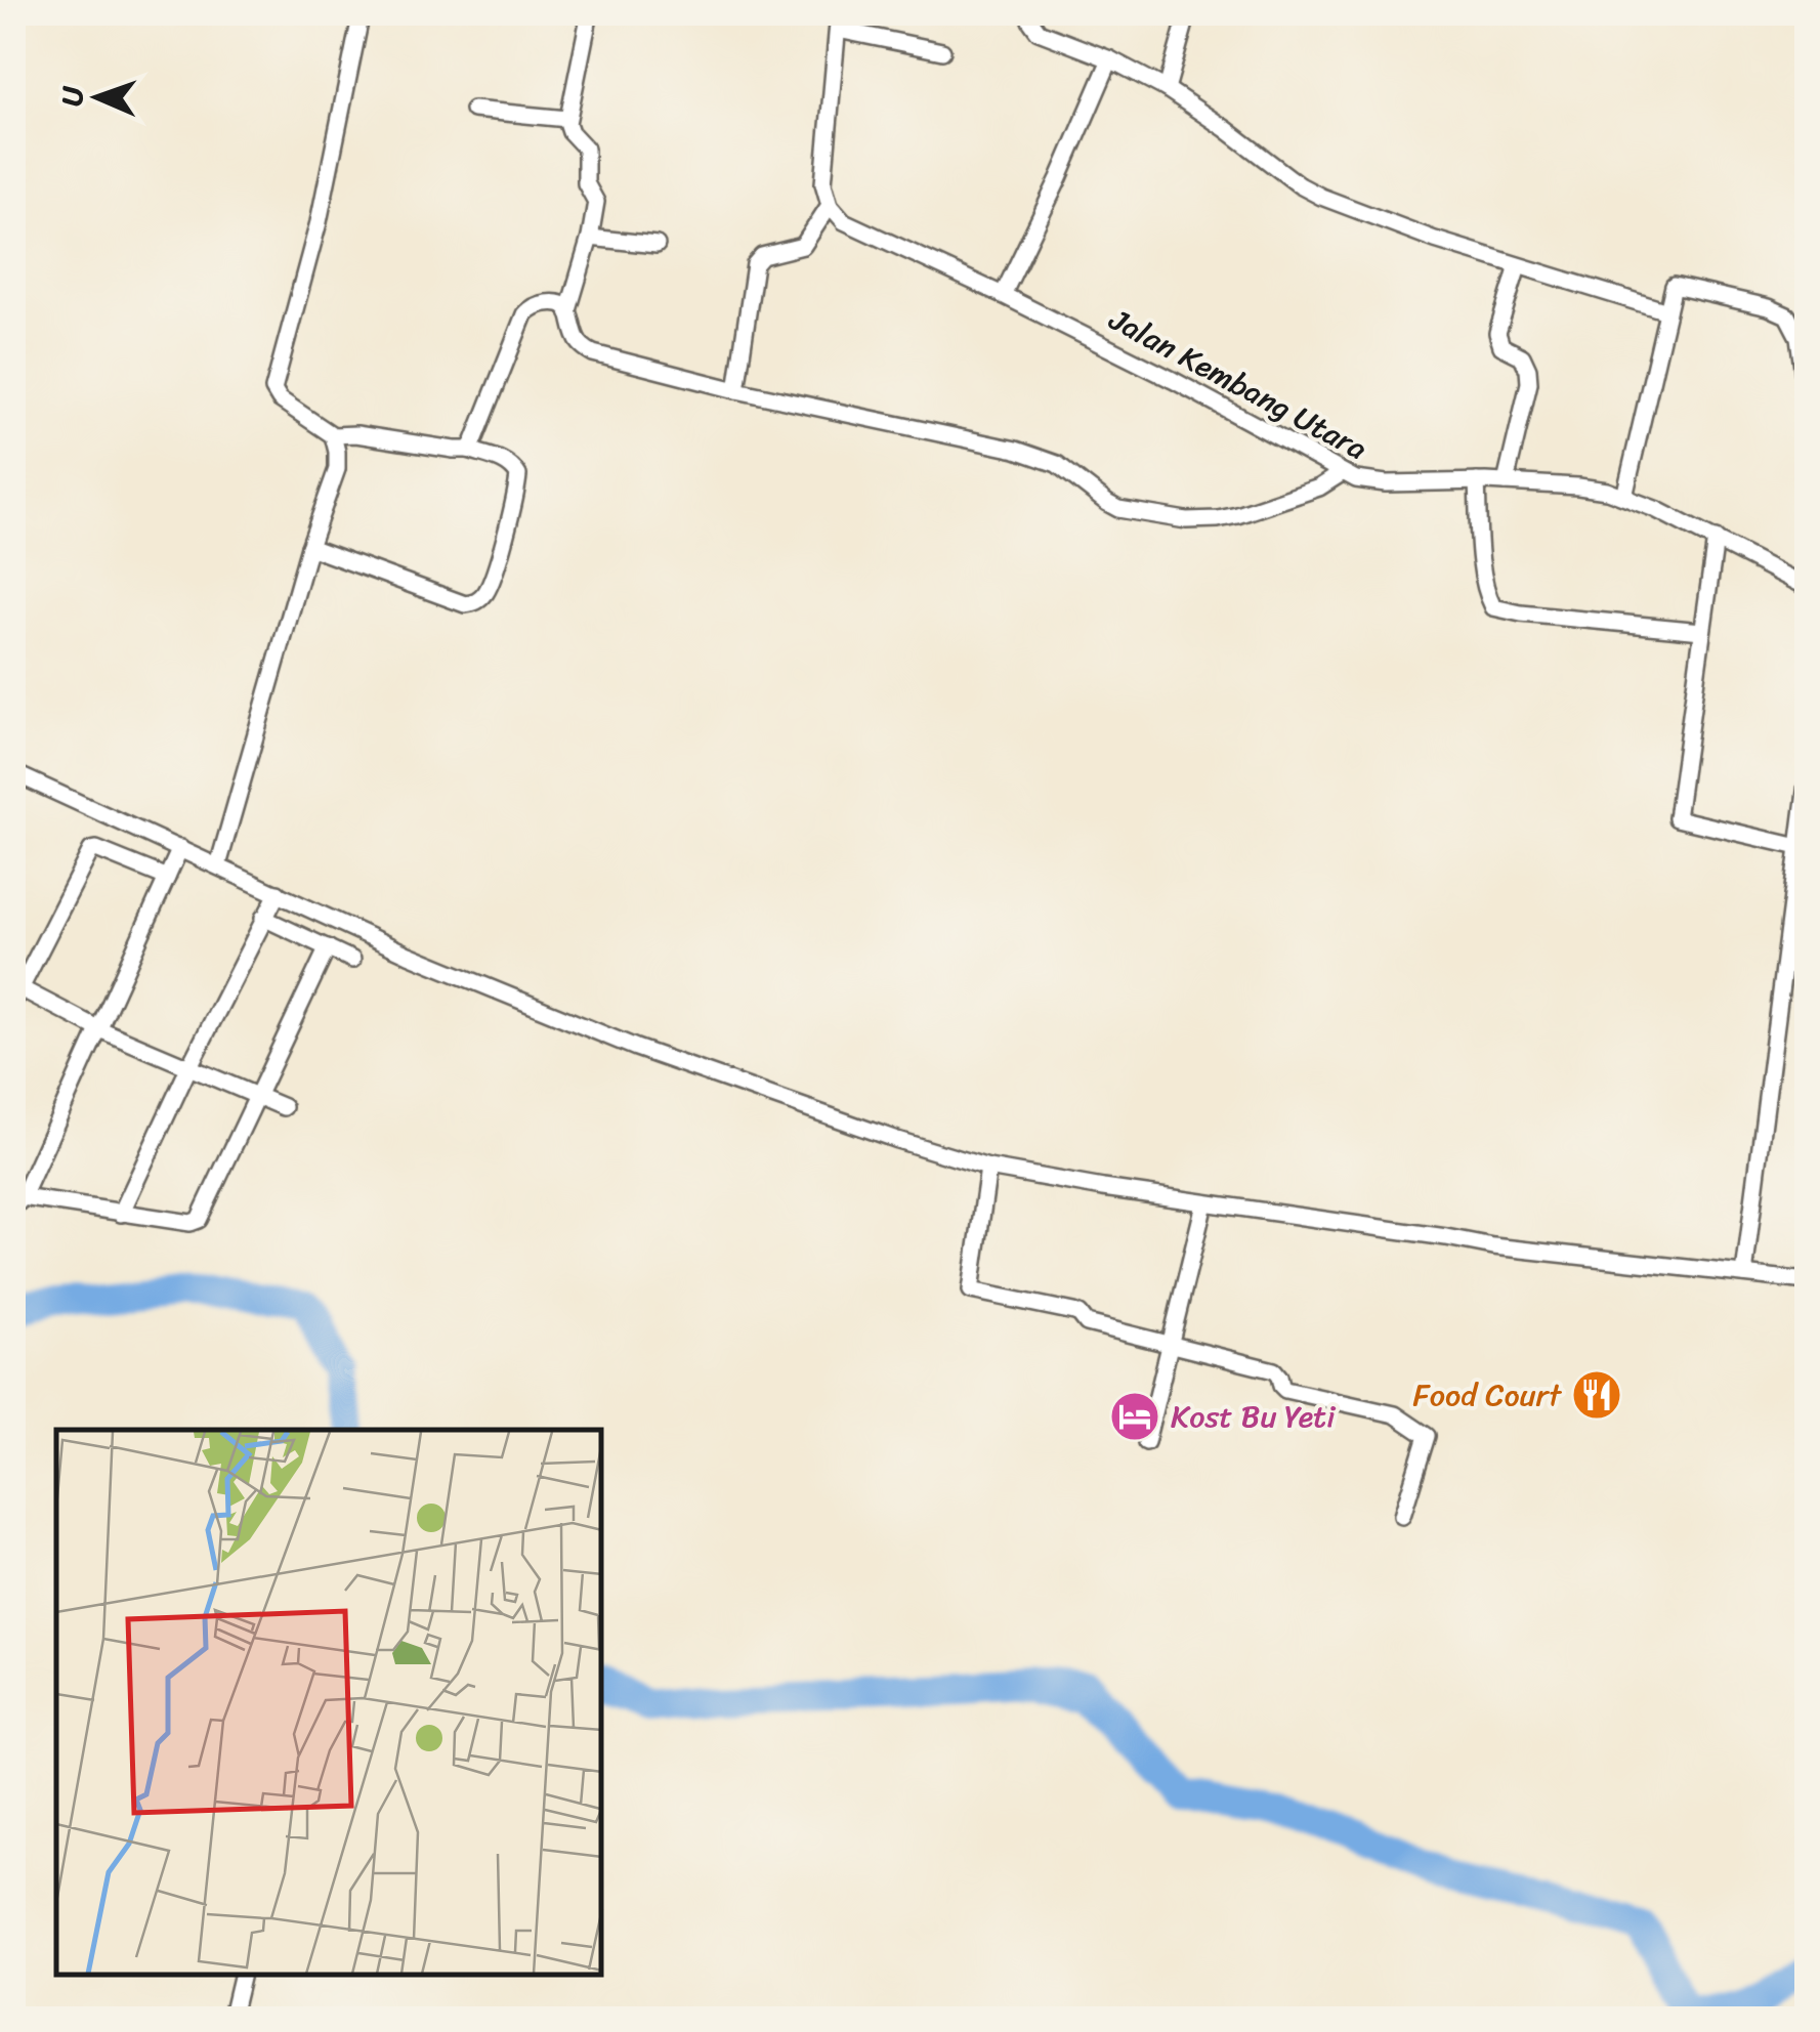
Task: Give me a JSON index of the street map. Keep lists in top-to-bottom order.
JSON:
{
  "streets": {
    "street": ["Jalan Kembang Utara"]
  },
  "places": {
    "restaurant": ["Food Court"],
    "hotel": ["Kost Bu Yeti"]
  },
  "north": "left"
}
